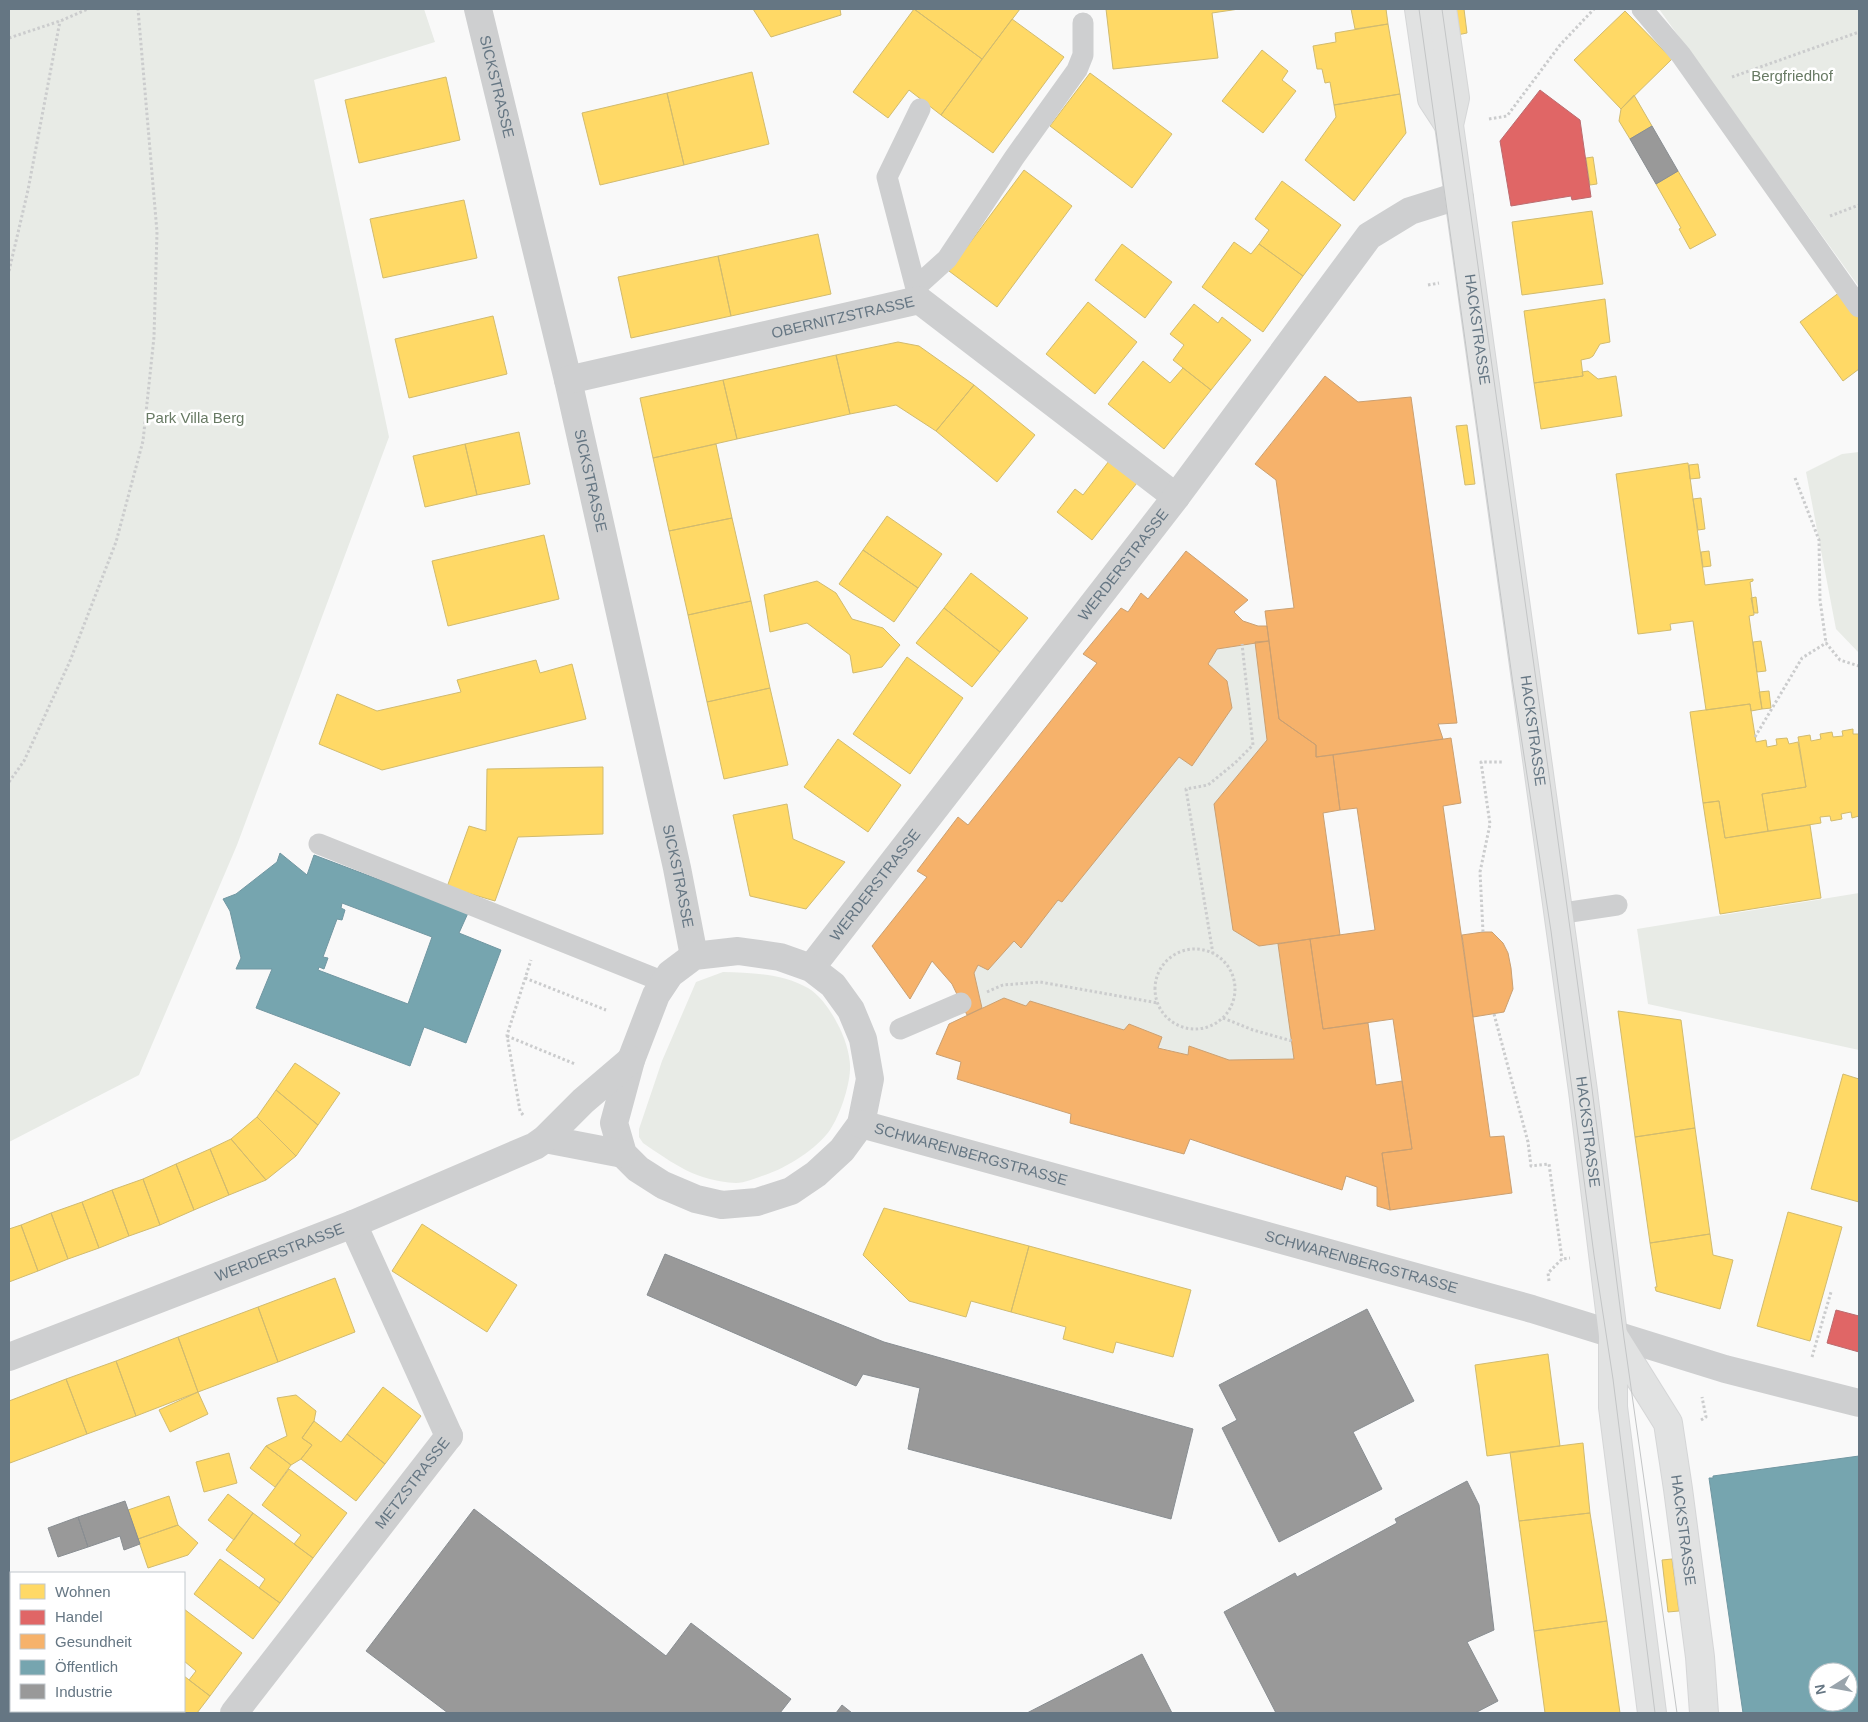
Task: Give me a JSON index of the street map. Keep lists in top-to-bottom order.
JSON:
{
  "streets": {
    "main road": ["HACKSTRASSE"],
    "street": [
      "SICKSTRASSE",
      "OBERNITZSTRASSE",
      "WERDERSTRASSE",
      "SCHWARENBERGSTRASSE",
      "METZSTRASSE"
    ]
  },
  "crossings": [
    ["SICKSTRASSE", "OBERNITZSTRASSE"],
    ["OBERNITZSTRASSE", "WERDERSTRASSE"],
    ["HACKSTRASSE", "WERDERSTRASSE"],
    ["HACKSTRASSE", "SCHWARENBERGSTRASSE"],
    ["WERDERSTRASSE", "METZSTRASSE"]
  ],
  "parks": ["Bergfriedhof", "Park Villa Berg"],
  "legend": [
    "Wohnen",
    "Handel",
    "Gesundheit",
    "Öffentlich",
    "Industrie"
  ],
  "north": "left"
}
